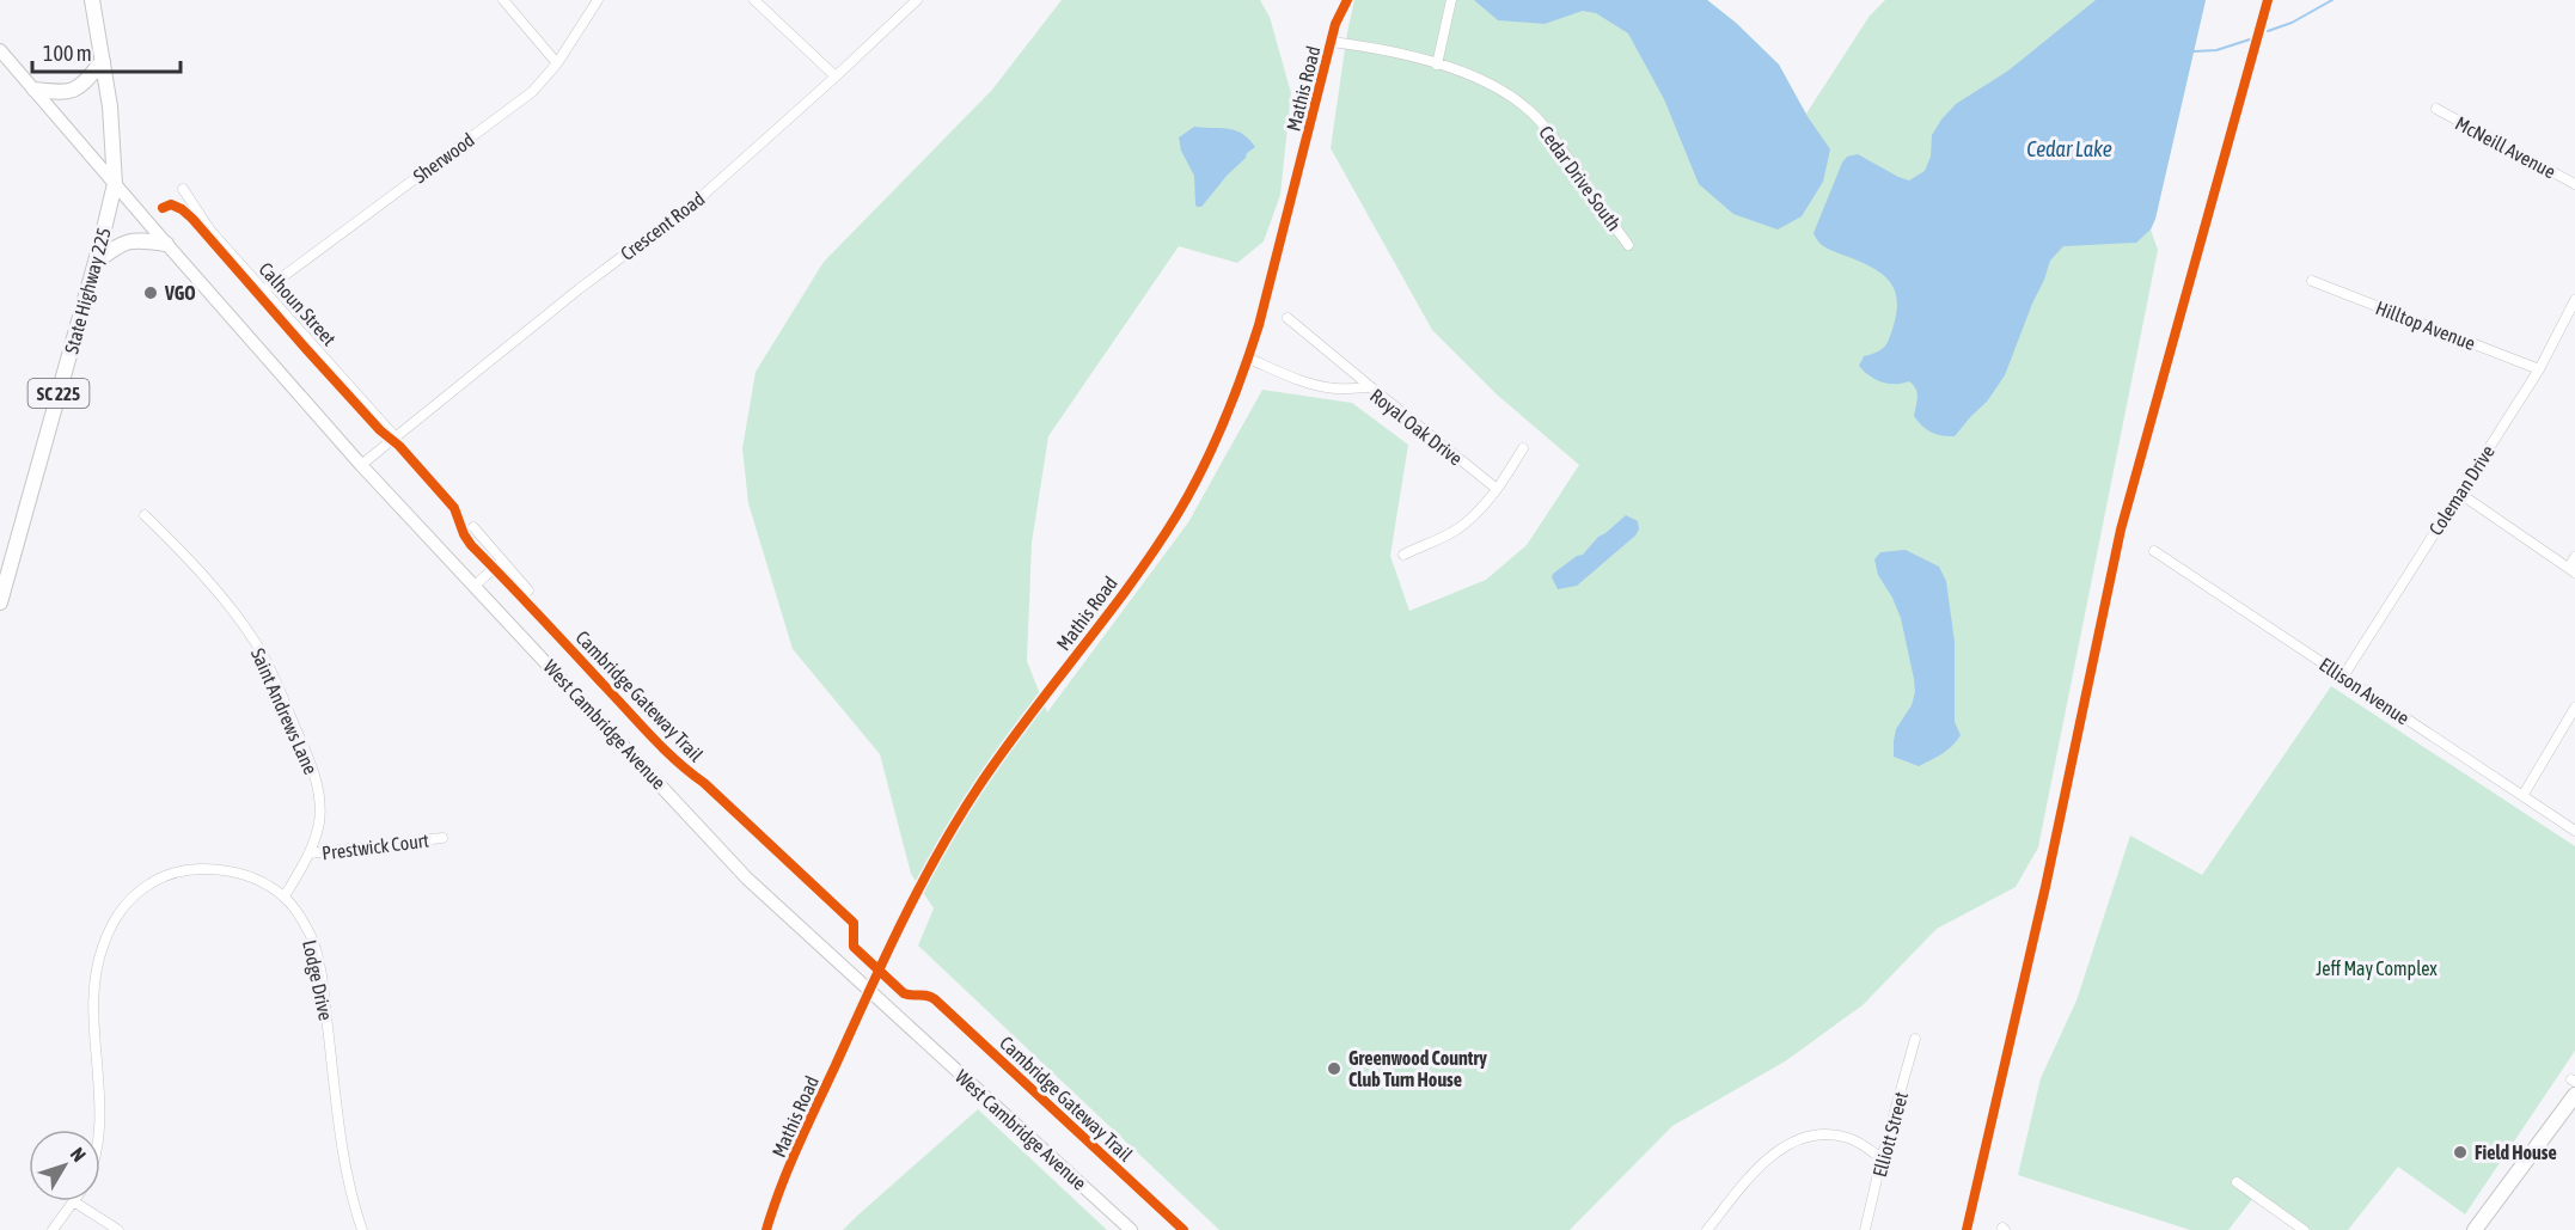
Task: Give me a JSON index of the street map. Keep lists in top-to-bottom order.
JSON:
{
  "streets": {
    "main road": ["State Highway 225", "SC 225", "West Cambridge Avenue"],
    "street": [
      "Mathis Road",
      "McNeill Avenue",
      "Sherwood",
      "Cedar Drive South",
      "Crescent Road",
      "Calhoun Street",
      "Hilltop Avenue",
      "Royal Oak Drive",
      "Coleman Drive",
      "Ellison Avenue",
      "Saint Andrews Lane",
      "Prestwick Court",
      "Lodge Drive",
      "Elliott Street"
    ],
    "cycle path": ["Cambridge Gateway Trail"]
  },
  "crossings": [
    ["Mathis Road", "Cedar Drive South"],
    ["Mathis Road", "Royal Oak Drive"],
    ["Mathis Road", "West Cambridge Avenue"],
    ["Sherwood", "Calhoun Street"],
    ["Crescent Road", "Calhoun Street"],
    ["Crescent Road", "West Cambridge Avenue"],
    ["State Highway 225", "West Cambridge Avenue"],
    ["Hilltop Avenue", "Coleman Drive"],
    ["Coleman Drive", "Ellison Avenue"],
    ["Saint Andrews Lane", "Prestwick Court"],
    ["Saint Andrews Lane", "Lodge Drive"]
  ],
  "water": ["Cedar Lake"],
  "parks": ["Jeff May Complex"],
  "places": ["VGO", "Greenwood Country Club Turn House", "Field House"],
  "scale_bar": "100 m",
  "north": "top right"
}
